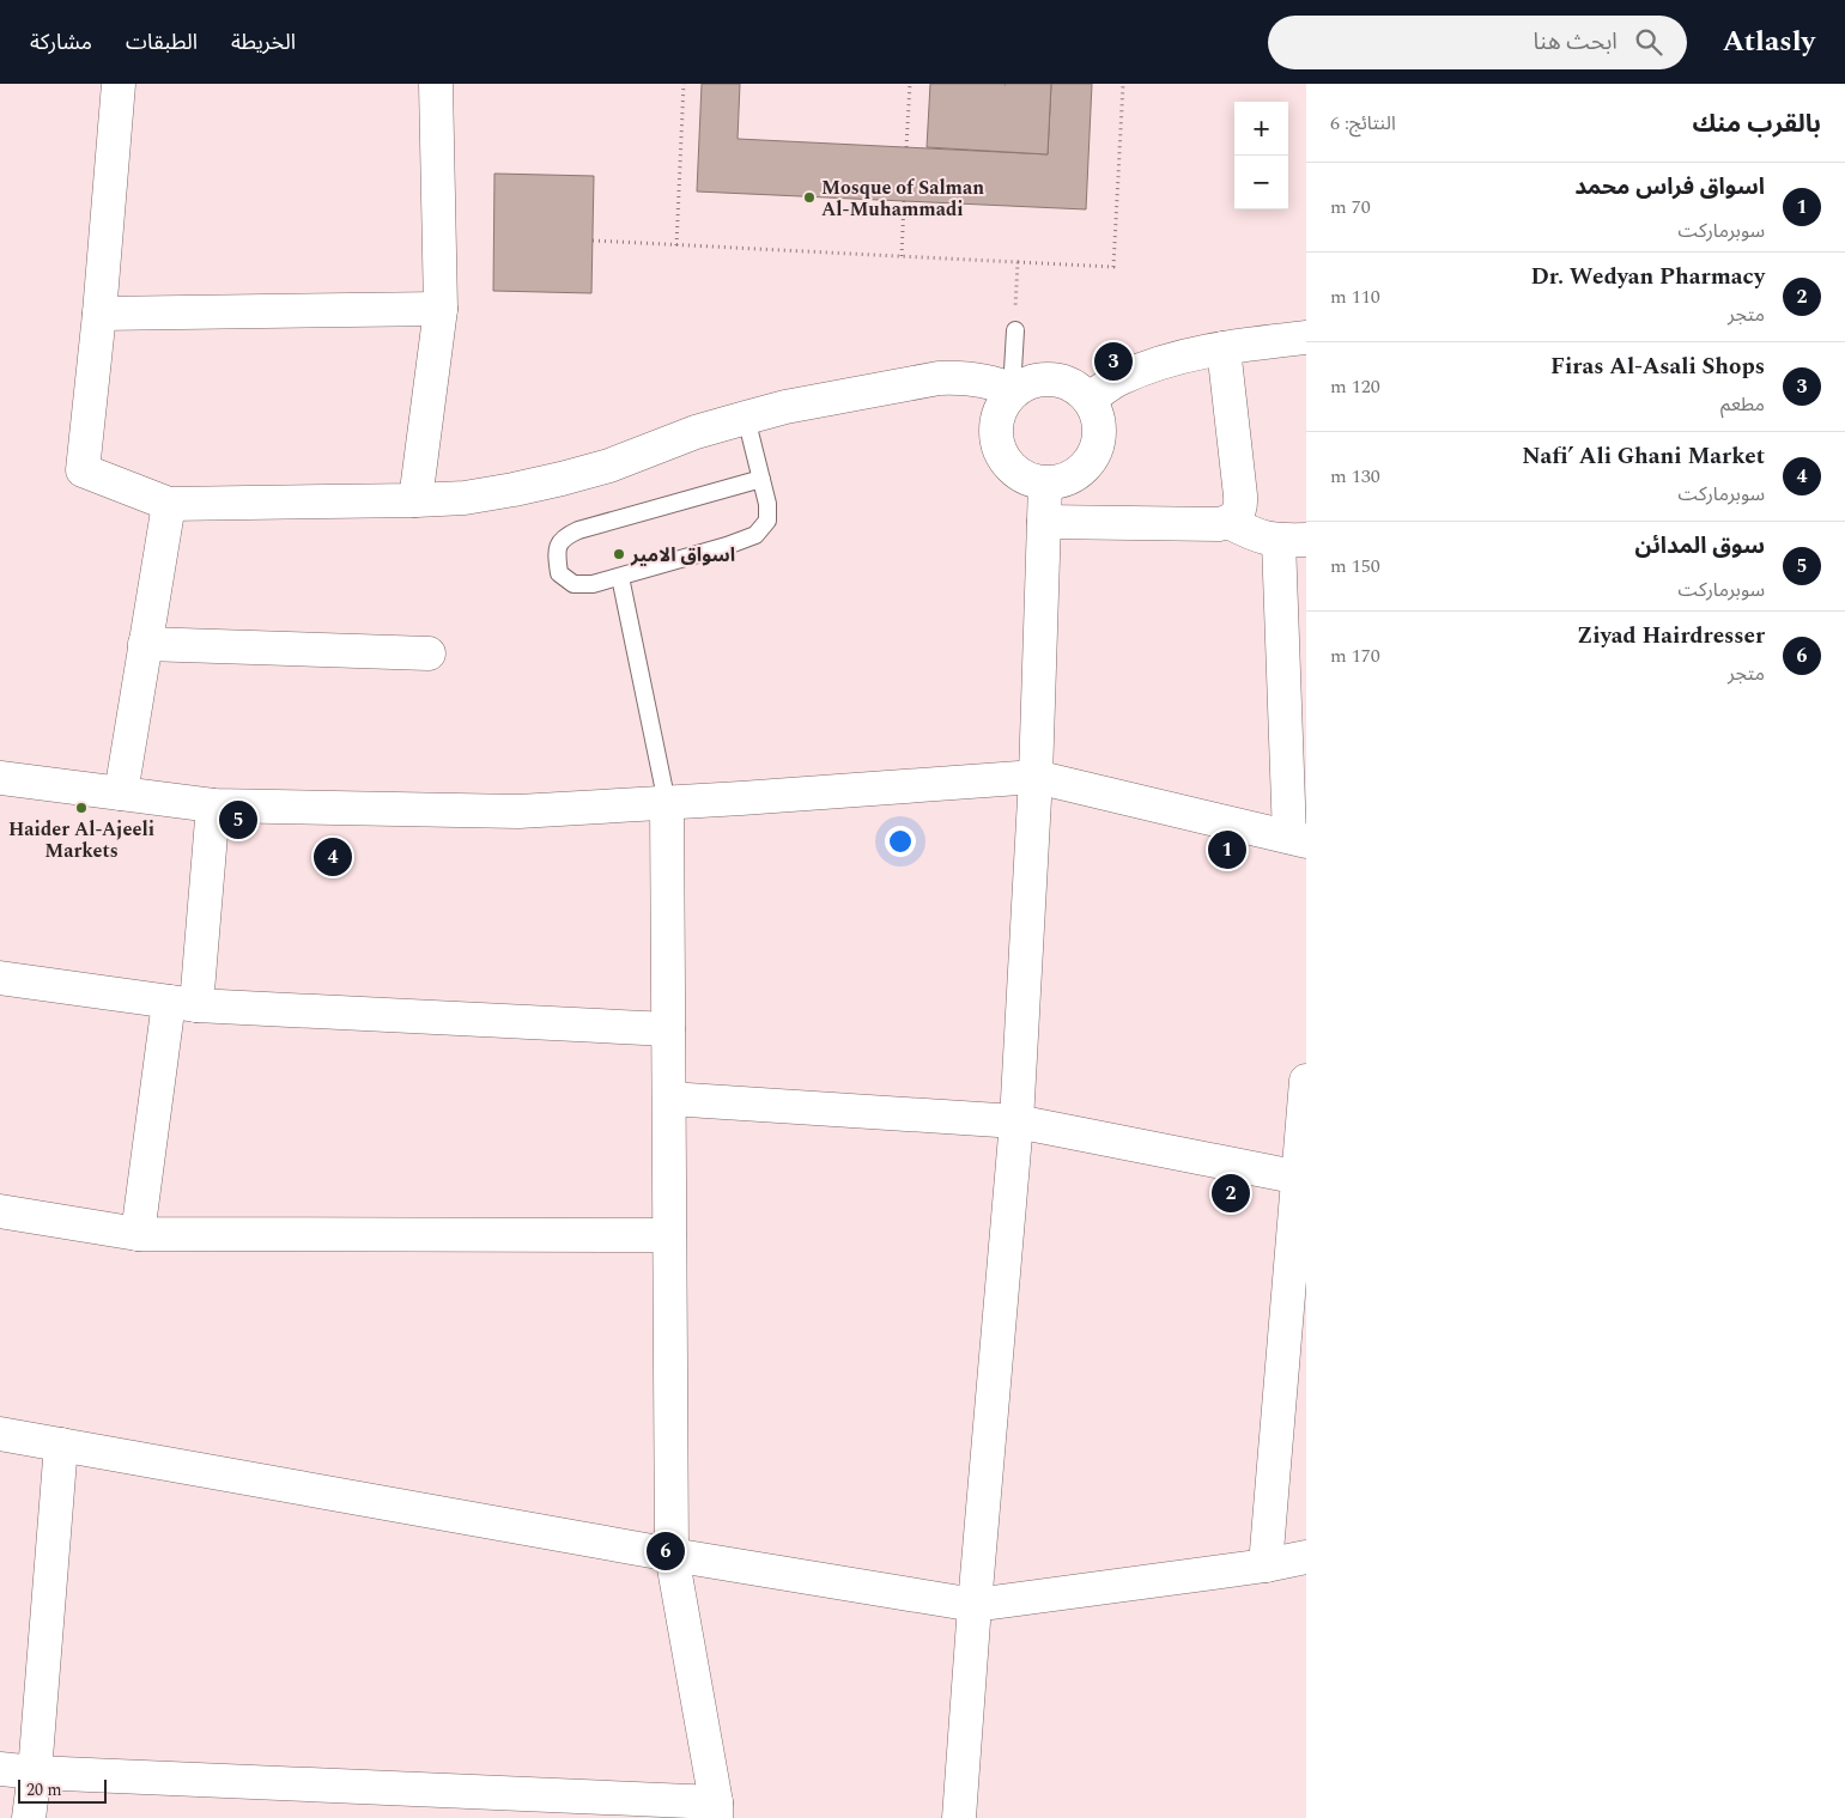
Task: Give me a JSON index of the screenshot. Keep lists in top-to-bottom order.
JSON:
{
  "places": ["Mosque of Salman Al-Muhammadi", "اسواق الامير", "Haider Al-Ajeeli Markets"],
  "scale_bar": "20 m",
  "page": {
    "header": "Atlasly",
    "search": "ابحث هنا",
    "nav": ["الخريطة", "الطبقات", "مشاركة"],
    "heading": ["بالقرب منك", "النتائج: 6"],
    "map_buttons": ["+", "−"],
    "list": [
      {
        "mark": "1",
        "name": "اسواق فراس محمد",
        "note": "سوبرماركت",
        "value": "70 m"
      },
      {
        "mark": "2",
        "name": "Dr. Wedyan Pharmacy",
        "note": "متجر",
        "value": "110 m"
      },
      {
        "mark": "3",
        "name": "Firas Al-Asali Shops",
        "note": "مطعم",
        "value": "120 m"
      },
      {
        "mark": "4",
        "name": "Nafi’ Ali Ghani Market",
        "note": "سوبرماركت",
        "value": "130 m"
      },
      {
        "mark": "5",
        "name": "سوق المدائن",
        "note": "سوبرماركت",
        "value": "150 m"
      },
      {
        "mark": "6",
        "name": "Ziyad Hairdresser",
        "note": "متجر",
        "value": "170 m"
      }
    ],
    "pins": [
      "3",
      "5",
      "1",
      "4",
      "2",
      "6"
    ],
    "scale": "20 m"
  }
}
